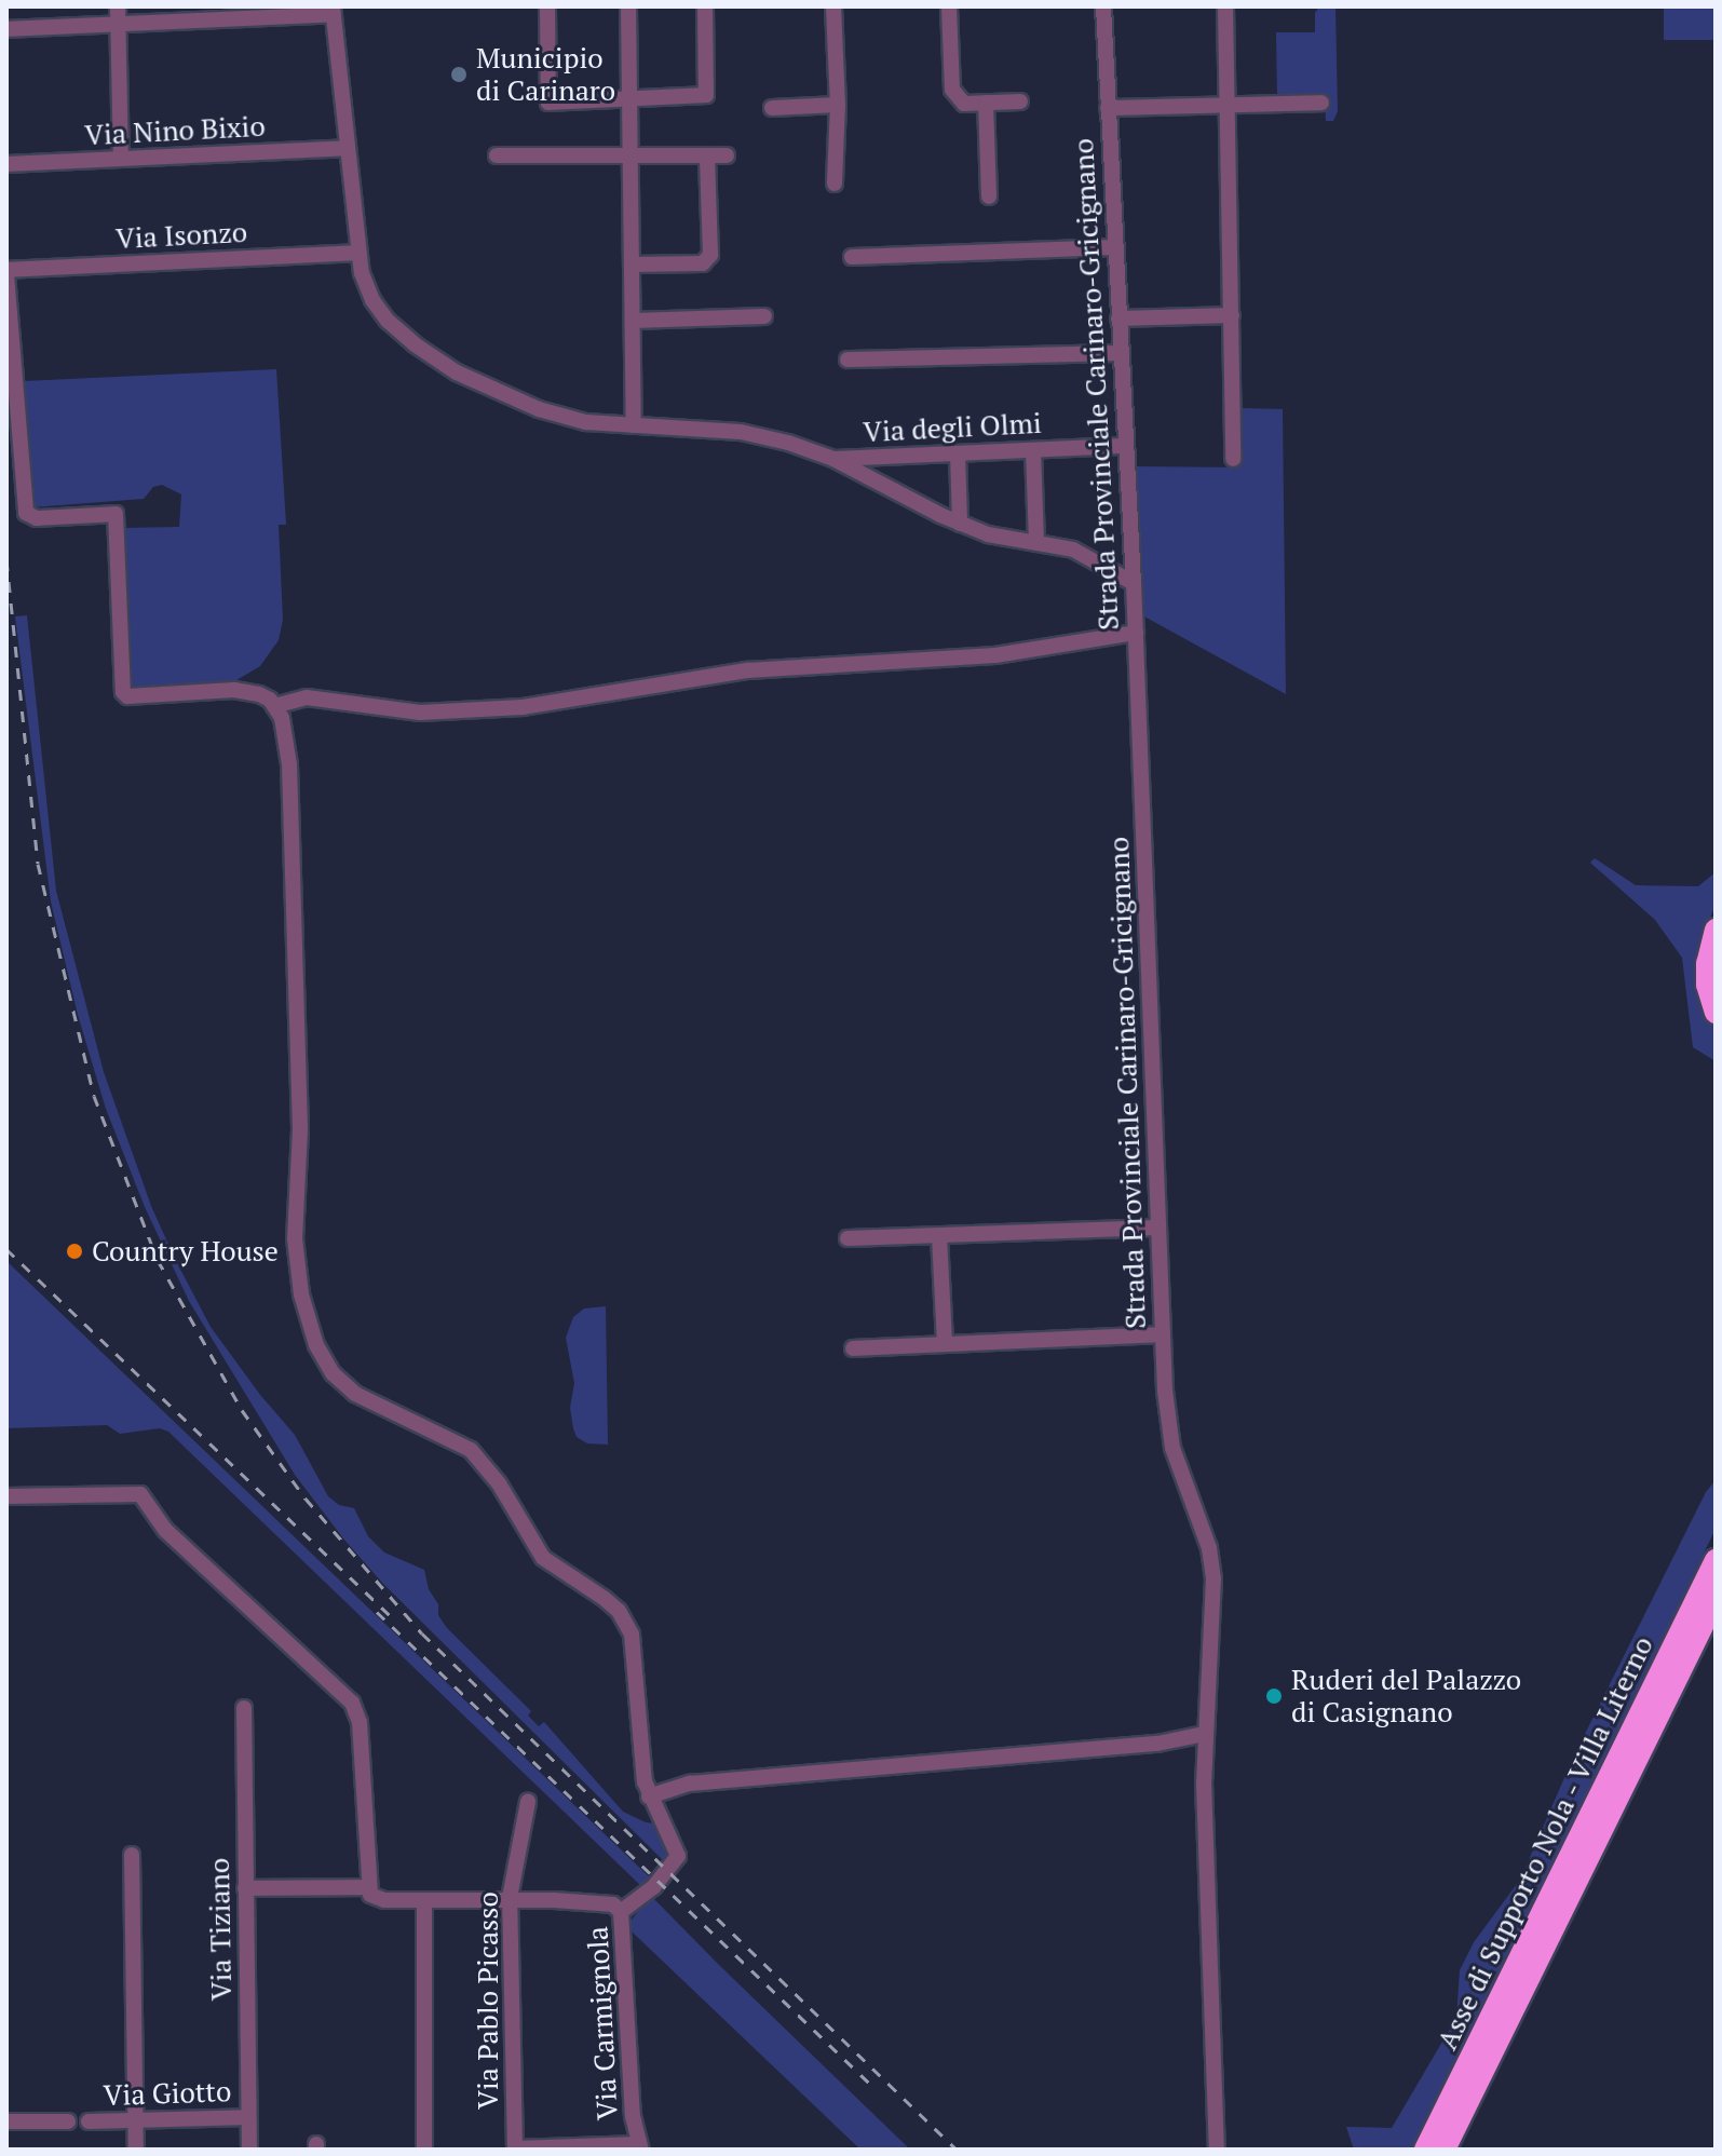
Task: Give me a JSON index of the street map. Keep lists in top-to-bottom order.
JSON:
{
  "streets": {
    "highway": ["Asse di Supporto Nola - Villa Literno"],
    "street": [
      "Via Nino Bixio",
      "Via Isonzo",
      "Strada Provinciale Carinaro-Gricignano",
      "Via degli Olmi",
      "Via Tiziano",
      "Via Pablo Picasso",
      "Via Carmignola",
      "Via Giotto"
    ]
  },
  "crossings": [
    ["Strada Provinciale Carinaro-Gricignano", "Via degli Olmi"],
    ["Via Tiziano", "Via Giotto"]
  ],
  "places": ["Municipio di Carinaro", "Country House", "Ruderi del Palazzo di Casignano"]
}
